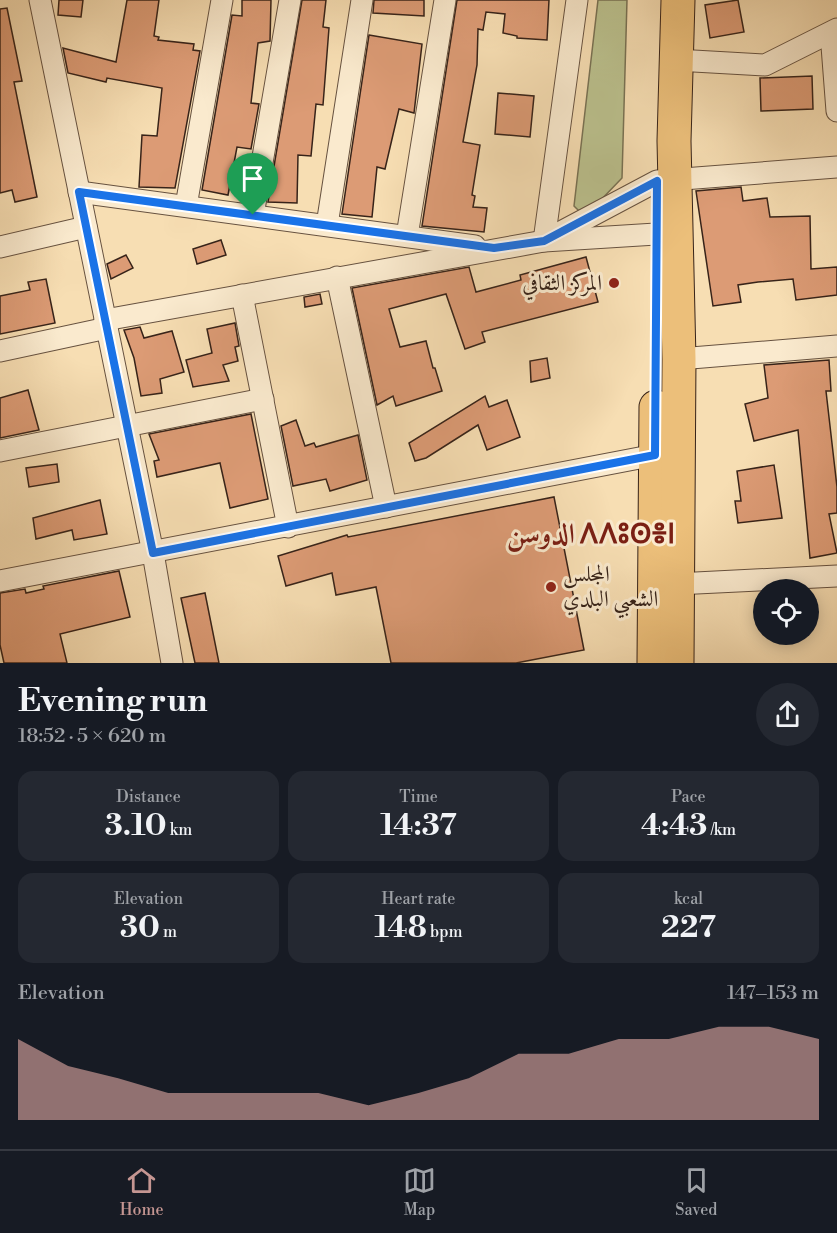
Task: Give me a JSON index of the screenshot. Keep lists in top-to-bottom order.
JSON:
{
  "districts": ["الدوسن ⴷⴷⵓⵙⴻⵏ"],
  "places": ["المركز الثقافي", "المجلس الشعبي البلدي"],
  "page": {
    "heading": ["Evening run", "18:52 · 5 × 620 m"],
    "stats": [
      ["Distance", "3.10 km"],
      ["Time", "14:37"],
      ["Pace", "4:43 /km"],
      ["Elevation", "30 m"],
      ["Heart rate", "148 bpm"],
      ["kcal", "227"]
    ],
    "chart": ["Elevation", "147–153 m"],
    "tabs": ["Home", "Map", "Saved"]
  }
}
